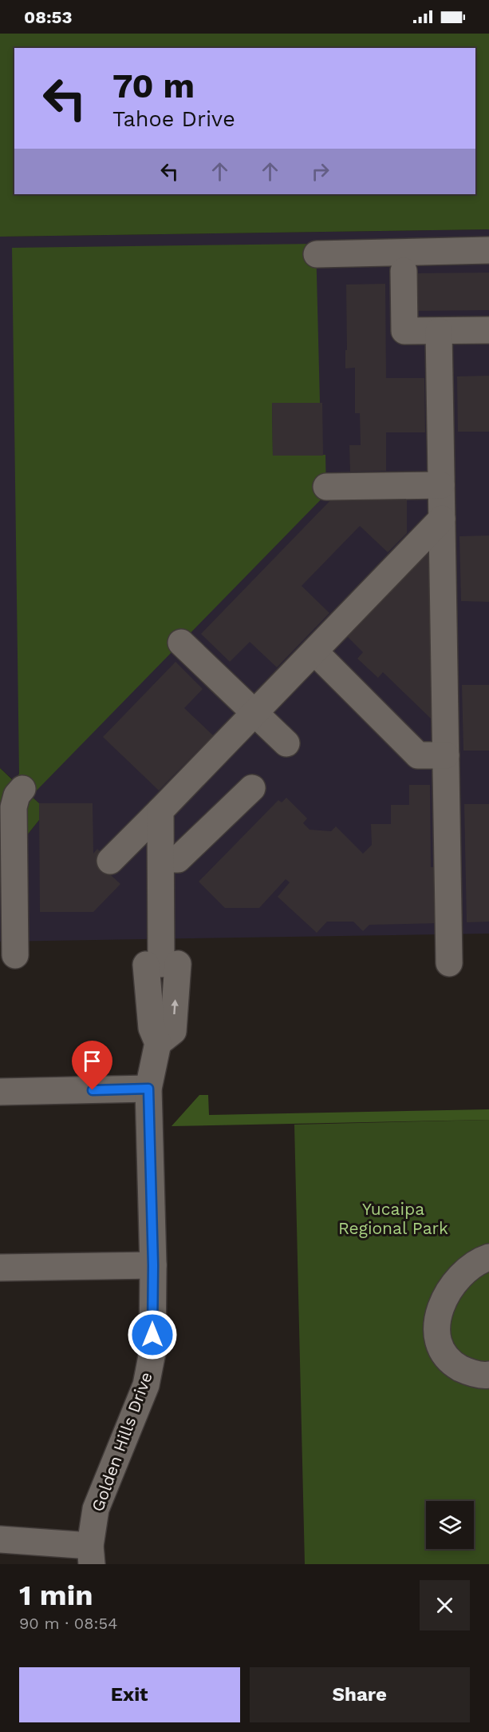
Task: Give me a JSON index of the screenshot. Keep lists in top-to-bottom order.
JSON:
{
  "streets": {
    "street": ["Golden Hills Drive"]
  },
  "parks": ["Yucaipa Regional Park"],
  "page": {
    "status": "08:53",
    "turn": ["70 m", "Tahoe Drive"],
    "heading": ["1 min", "90 m · 08:54"],
    "buttons": ["Exit", "Share"]
  }
}
